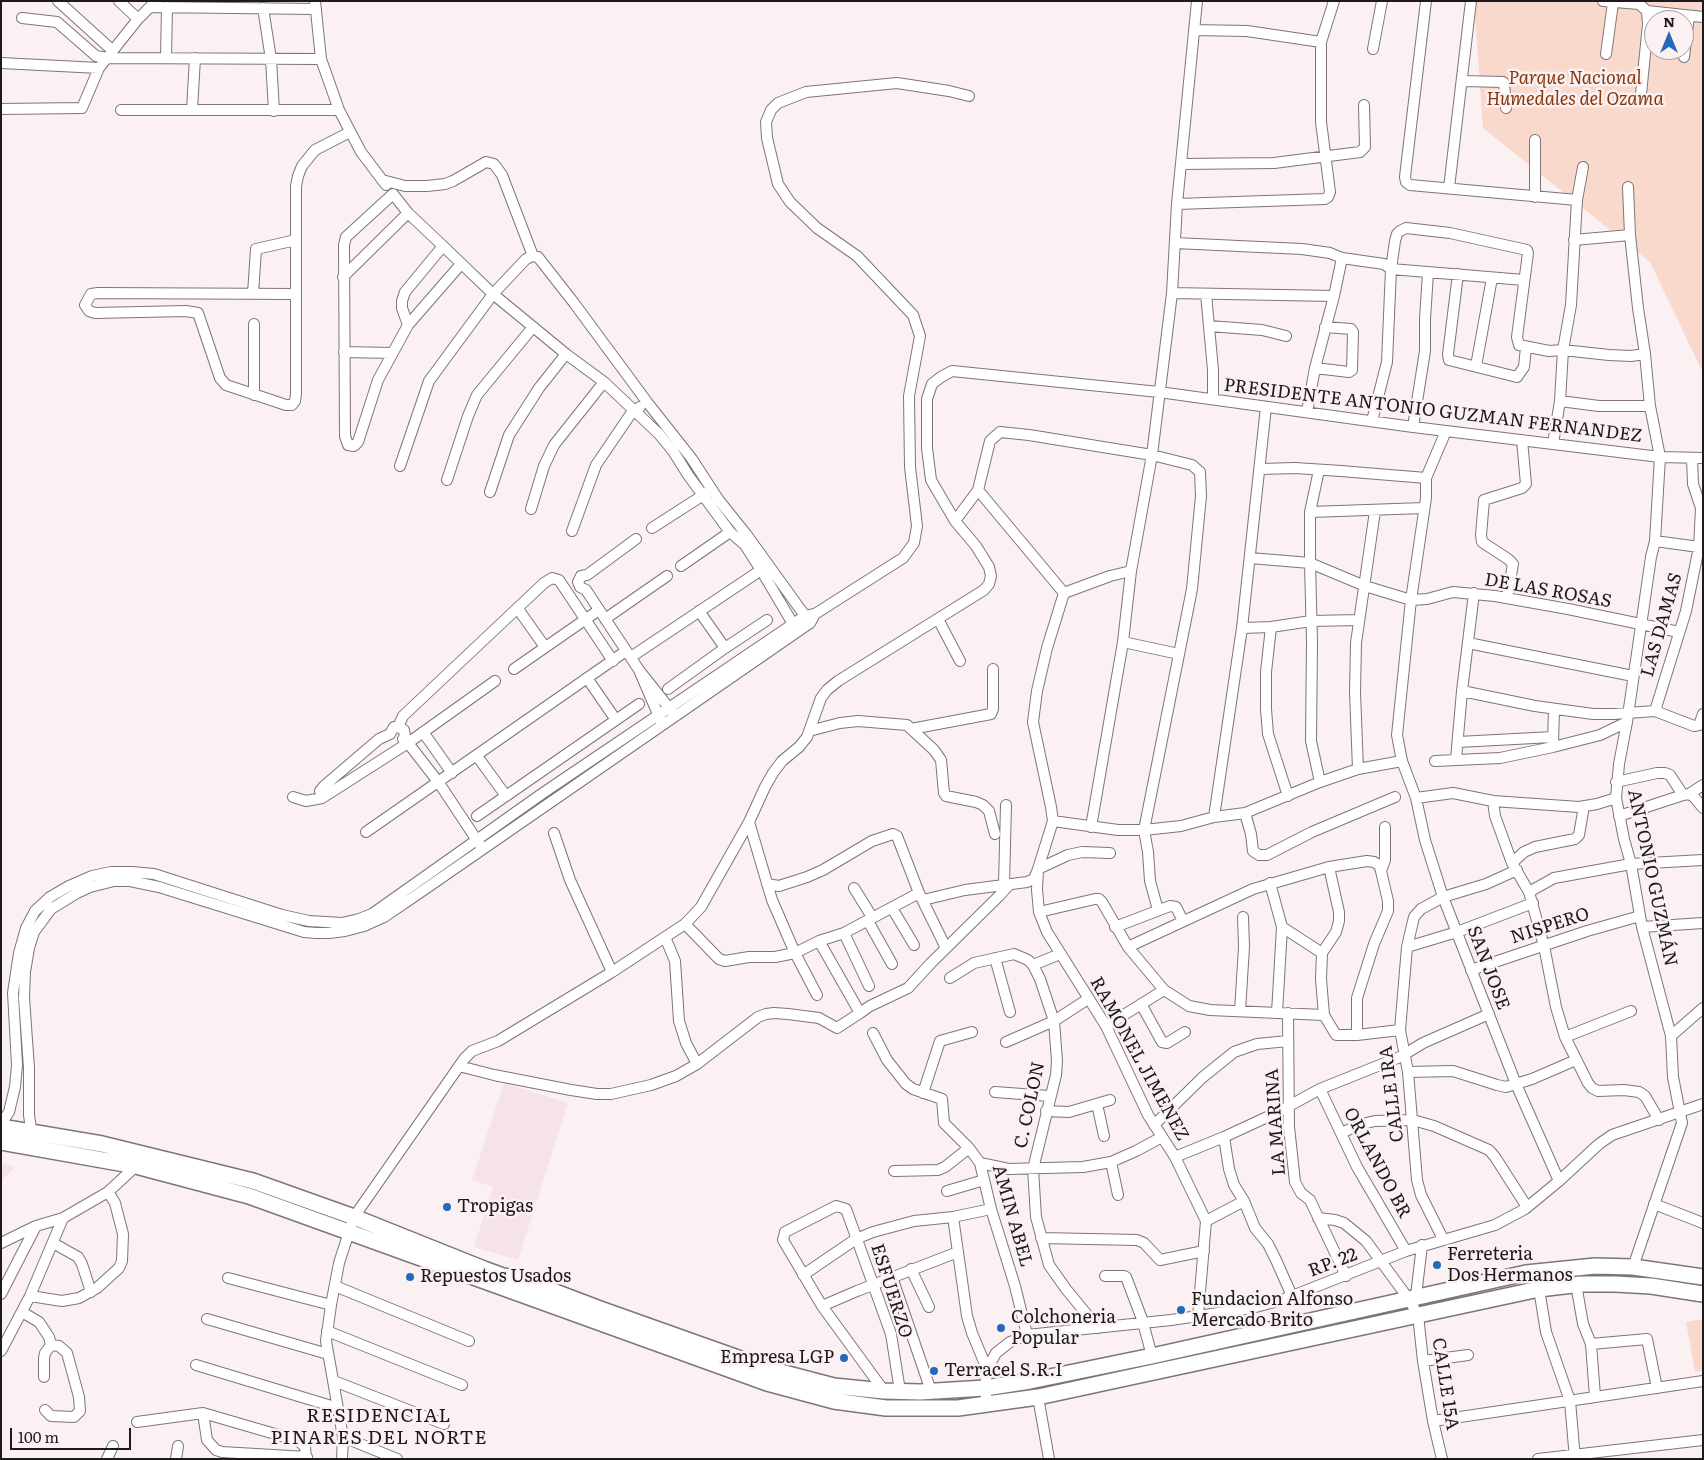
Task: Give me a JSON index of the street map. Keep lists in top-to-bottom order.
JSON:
{
  "streets": {
    "street": [
      "PRESIDENTE ANTONIO GUZMAN FERNANDEZ",
      "DE LAS ROSAS",
      "LAS DAMAS",
      "ANTONIO GUZMÁN",
      "NISPERO",
      "SAN JOSE",
      "RAMONEL JIMENEZ",
      "CALLE 1RA",
      "C. COLON",
      "LA MARINA",
      "ORLANDO BR",
      "AMIN ABEL",
      "RP. 22",
      "ESFUERZO",
      "CALLE 15A"
    ]
  },
  "crossings": [
    ["PRESIDENTE ANTONIO GUZMAN FERNANDEZ", "LAS DAMAS"],
    ["PRESIDENTE ANTONIO GUZMAN FERNANDEZ", "ANTONIO GUZMÁN"],
    ["PRESIDENTE ANTONIO GUZMAN FERNANDEZ", "SAN JOSE"],
    ["DE LAS ROSAS", "LAS DAMAS"],
    ["DE LAS ROSAS", "ANTONIO GUZMÁN"],
    ["DE LAS ROSAS", "SAN JOSE"],
    ["ANTONIO GUZMÁN", "NISPERO"],
    ["ANTONIO GUZMÁN", "RP. 22"],
    ["NISPERO", "SAN JOSE"],
    ["SAN JOSE", "CALLE 1RA"],
    ["SAN JOSE", "RP. 22"],
    ["RAMONEL JIMENEZ", "RP. 22"],
    ["CALLE 1RA", "RP. 22"],
    ["C. COLON", "RP. 22"],
    ["LA MARINA", "RP. 22"],
    ["ORLANDO BR", "RP. 22"],
    ["AMIN ABEL", "RP. 22"]
  ],
  "districts": ["RESIDENCIAL PINARES DEL NORTE"],
  "parks": ["Parque Nacional Humedales del Ozama"],
  "places": [
    "Tropigas",
    "Ferreteria Dos Hermanos",
    "Repuestos Usados",
    "Fundacion Alfonso Mercado Brito",
    "Colchoneria Popular",
    "Empresa LGP",
    "Terracel S.R.I"
  ],
  "scale_bar": "100 m",
  "north": "top"
}
